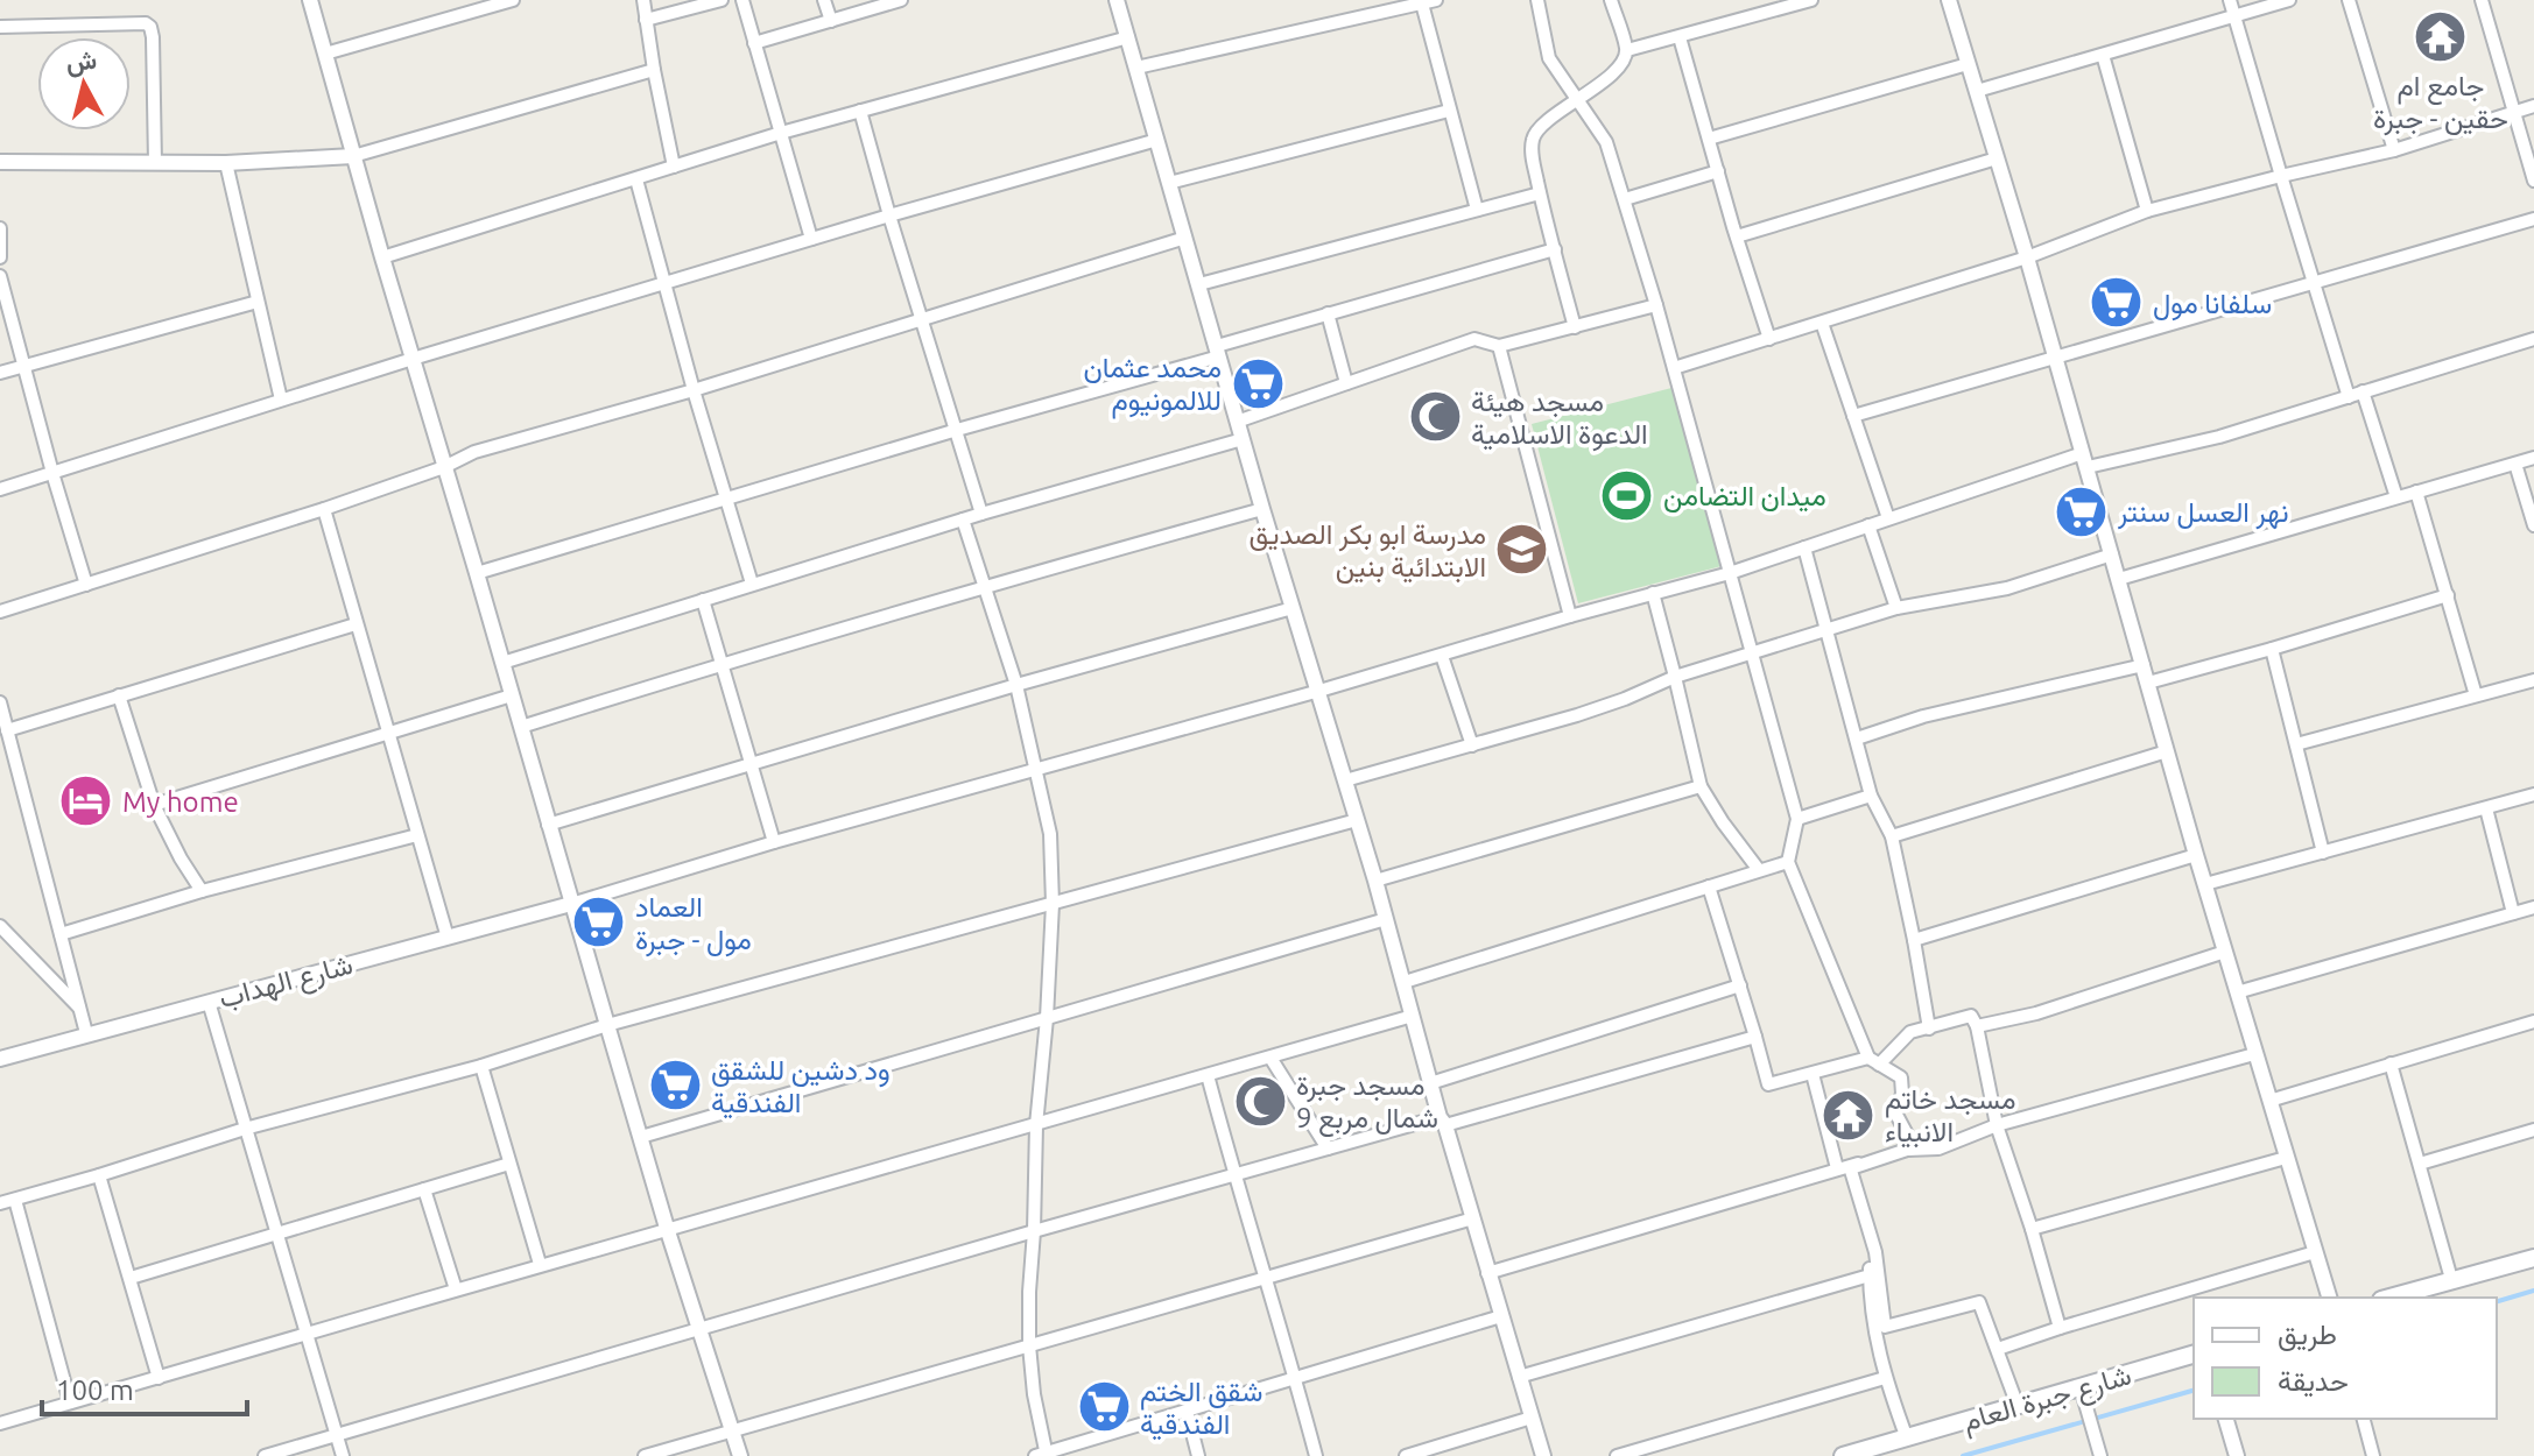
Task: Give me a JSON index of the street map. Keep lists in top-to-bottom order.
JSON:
{
  "streets": {
    "main road": ["شارع جبرة العام"],
    "street": ["شارع الهداب"]
  },
  "places": {
    "temple": ["جامع ام حقين - جبرة", "مسجد خاتم الانبياء"],
    "supermarket": [
      "سلفانا مول",
      "محمد عثمان للالمونيوم",
      "نهر العسل سنتر",
      "العماد مول - جبرة",
      "ود دشين للشقق الفندقية",
      "شقق الختم الفندقية"
    ],
    "mosque": ["مسجد هيئة الدعوة الاسلامية", "مسجد جبرة شمال مربع 9"],
    "sports": ["ميدان التضامن"],
    "school or university": ["مدرسة ابو بكر الصديق الابتدائية بنين"],
    "hotel": ["My home"]
  },
  "legend": ["طريق", "حديقة"],
  "scale_bar": "100 m",
  "north": "top"
}
